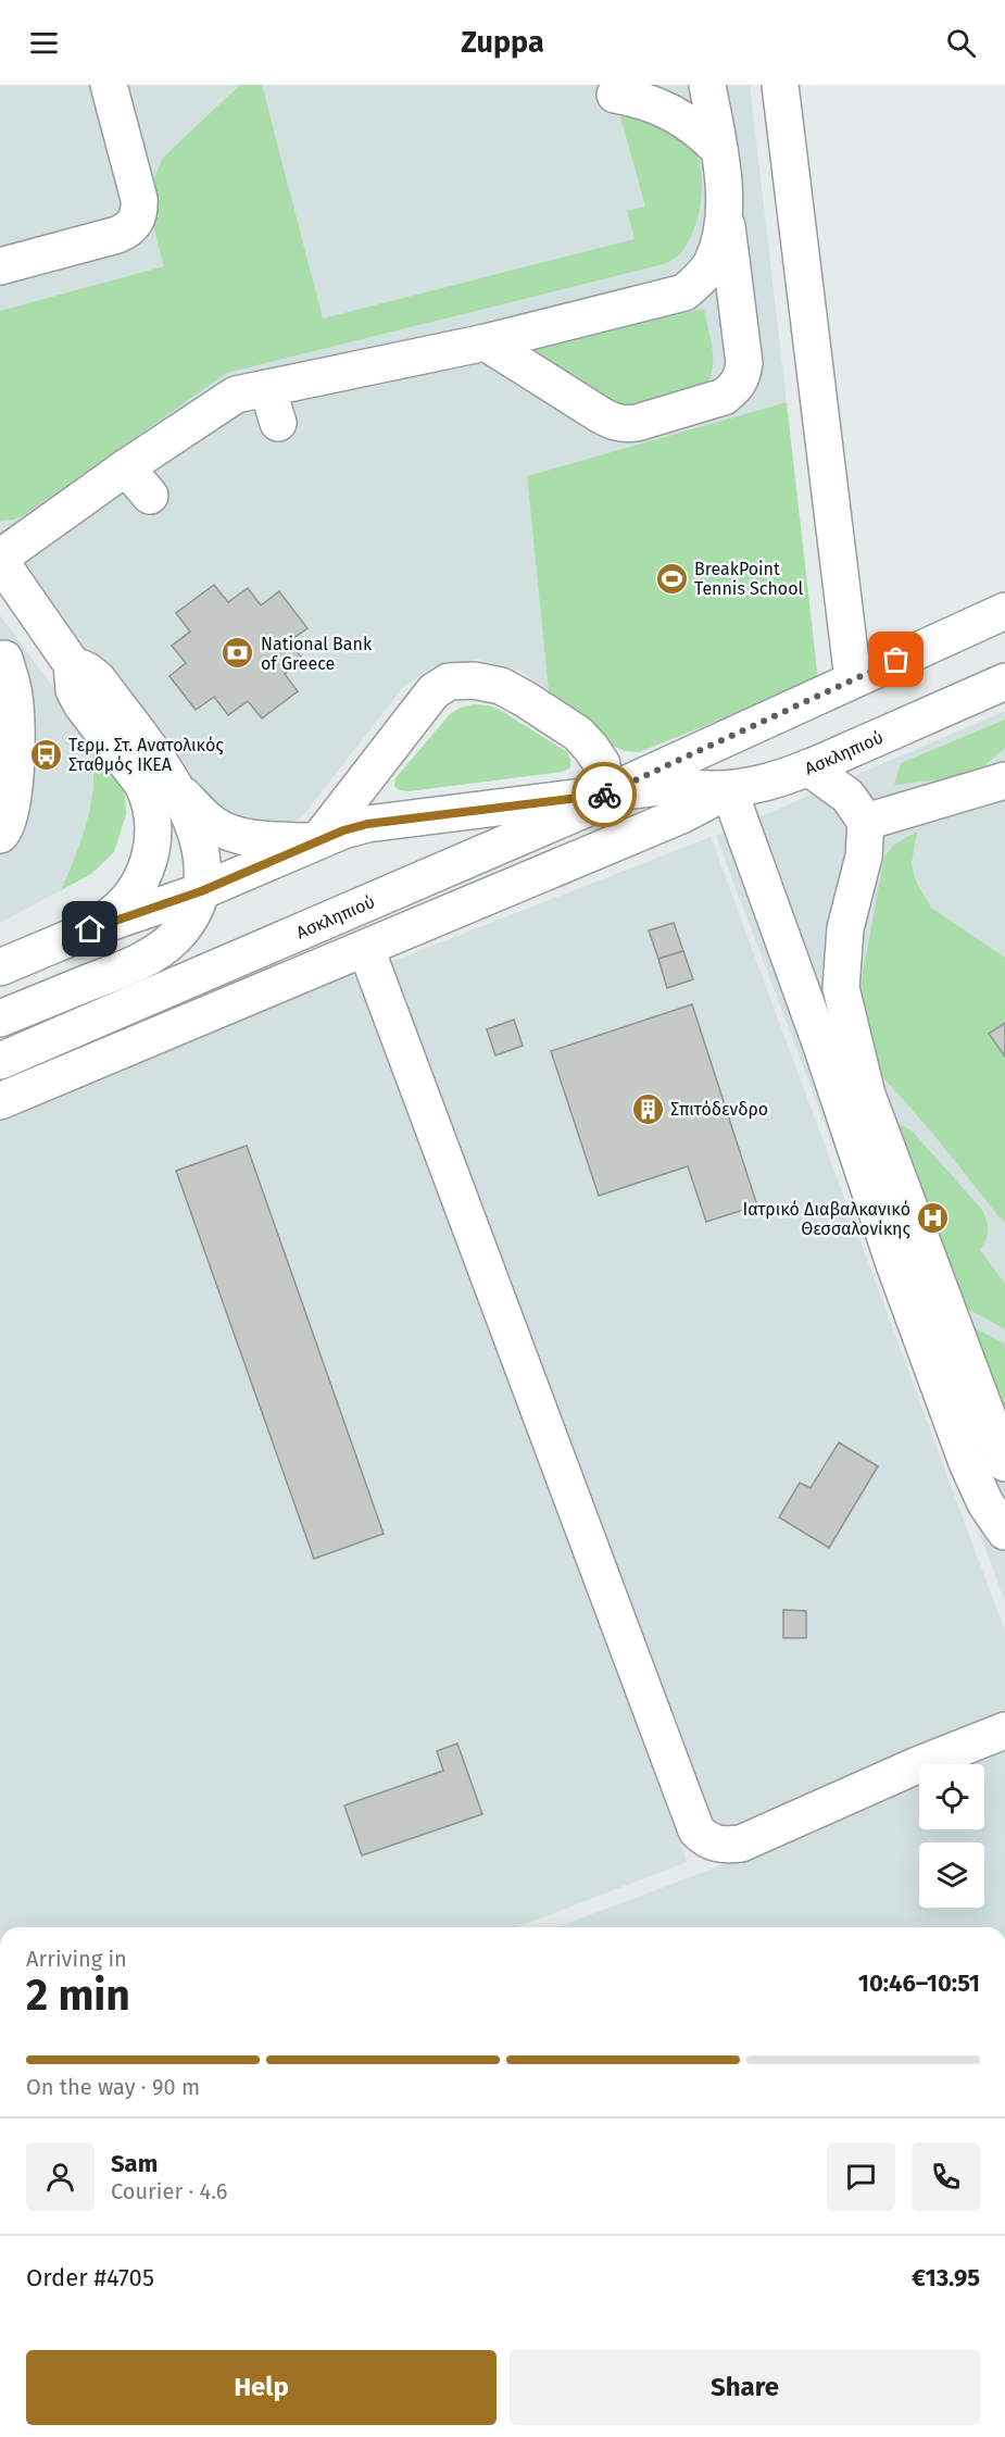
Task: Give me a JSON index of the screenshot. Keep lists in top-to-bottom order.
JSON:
{
  "streets": {
    "street": ["Ασκληπιού"]
  },
  "places": {
    "sports": ["BreakPoint Tennis School"],
    "bank": ["National Bank of Greece"],
    "bus stop": ["Τερμ. Στ. Ανατολικός Σταθμός ΙΚΕΑ"],
    "building": ["Σπιτόδενδρο"],
    "hospital": ["Ιατρικό Διαβαλκανικό Θεσσαλονίκης"]
  },
  "page": {
    "header": "Zuppa",
    "heading": ["2 min", "Arriving in", "10:46–10:51"],
    "panel": [
      "Sam",
      "Courier · 4.6",
      "Order #4705",
      "€13.95"
    ],
    "bar": "On the way · 90 m",
    "buttons": ["Help", "Share"]
  }
}
